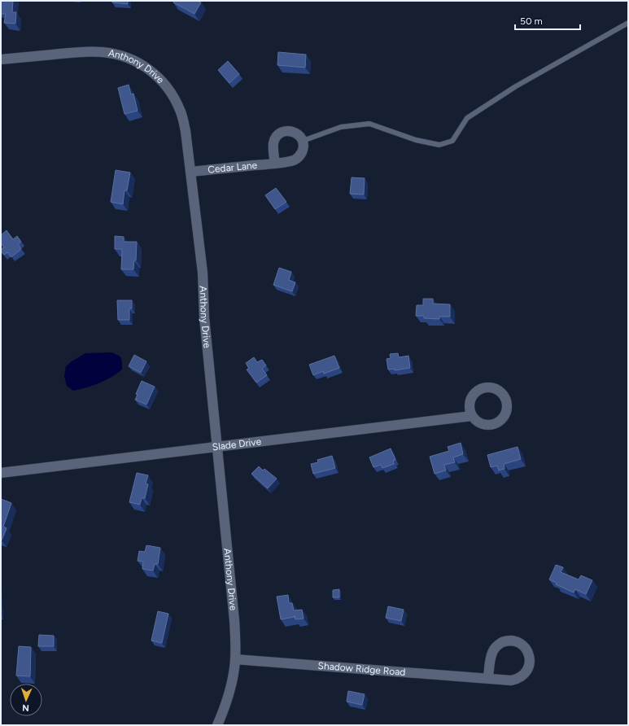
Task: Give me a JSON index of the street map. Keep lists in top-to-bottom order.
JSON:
{
  "streets": {
    "street": [
      "Anthony Drive",
      "Cedar Lane",
      "Slade Drive",
      "Shadow Ridge Road"
    ]
  },
  "crossings": [
    ["Anthony Drive", "Cedar Lane"],
    ["Anthony Drive", "Slade Drive"],
    ["Anthony Drive", "Shadow Ridge Road"]
  ],
  "scale_bar": "50 m",
  "north": "bottom"
}
